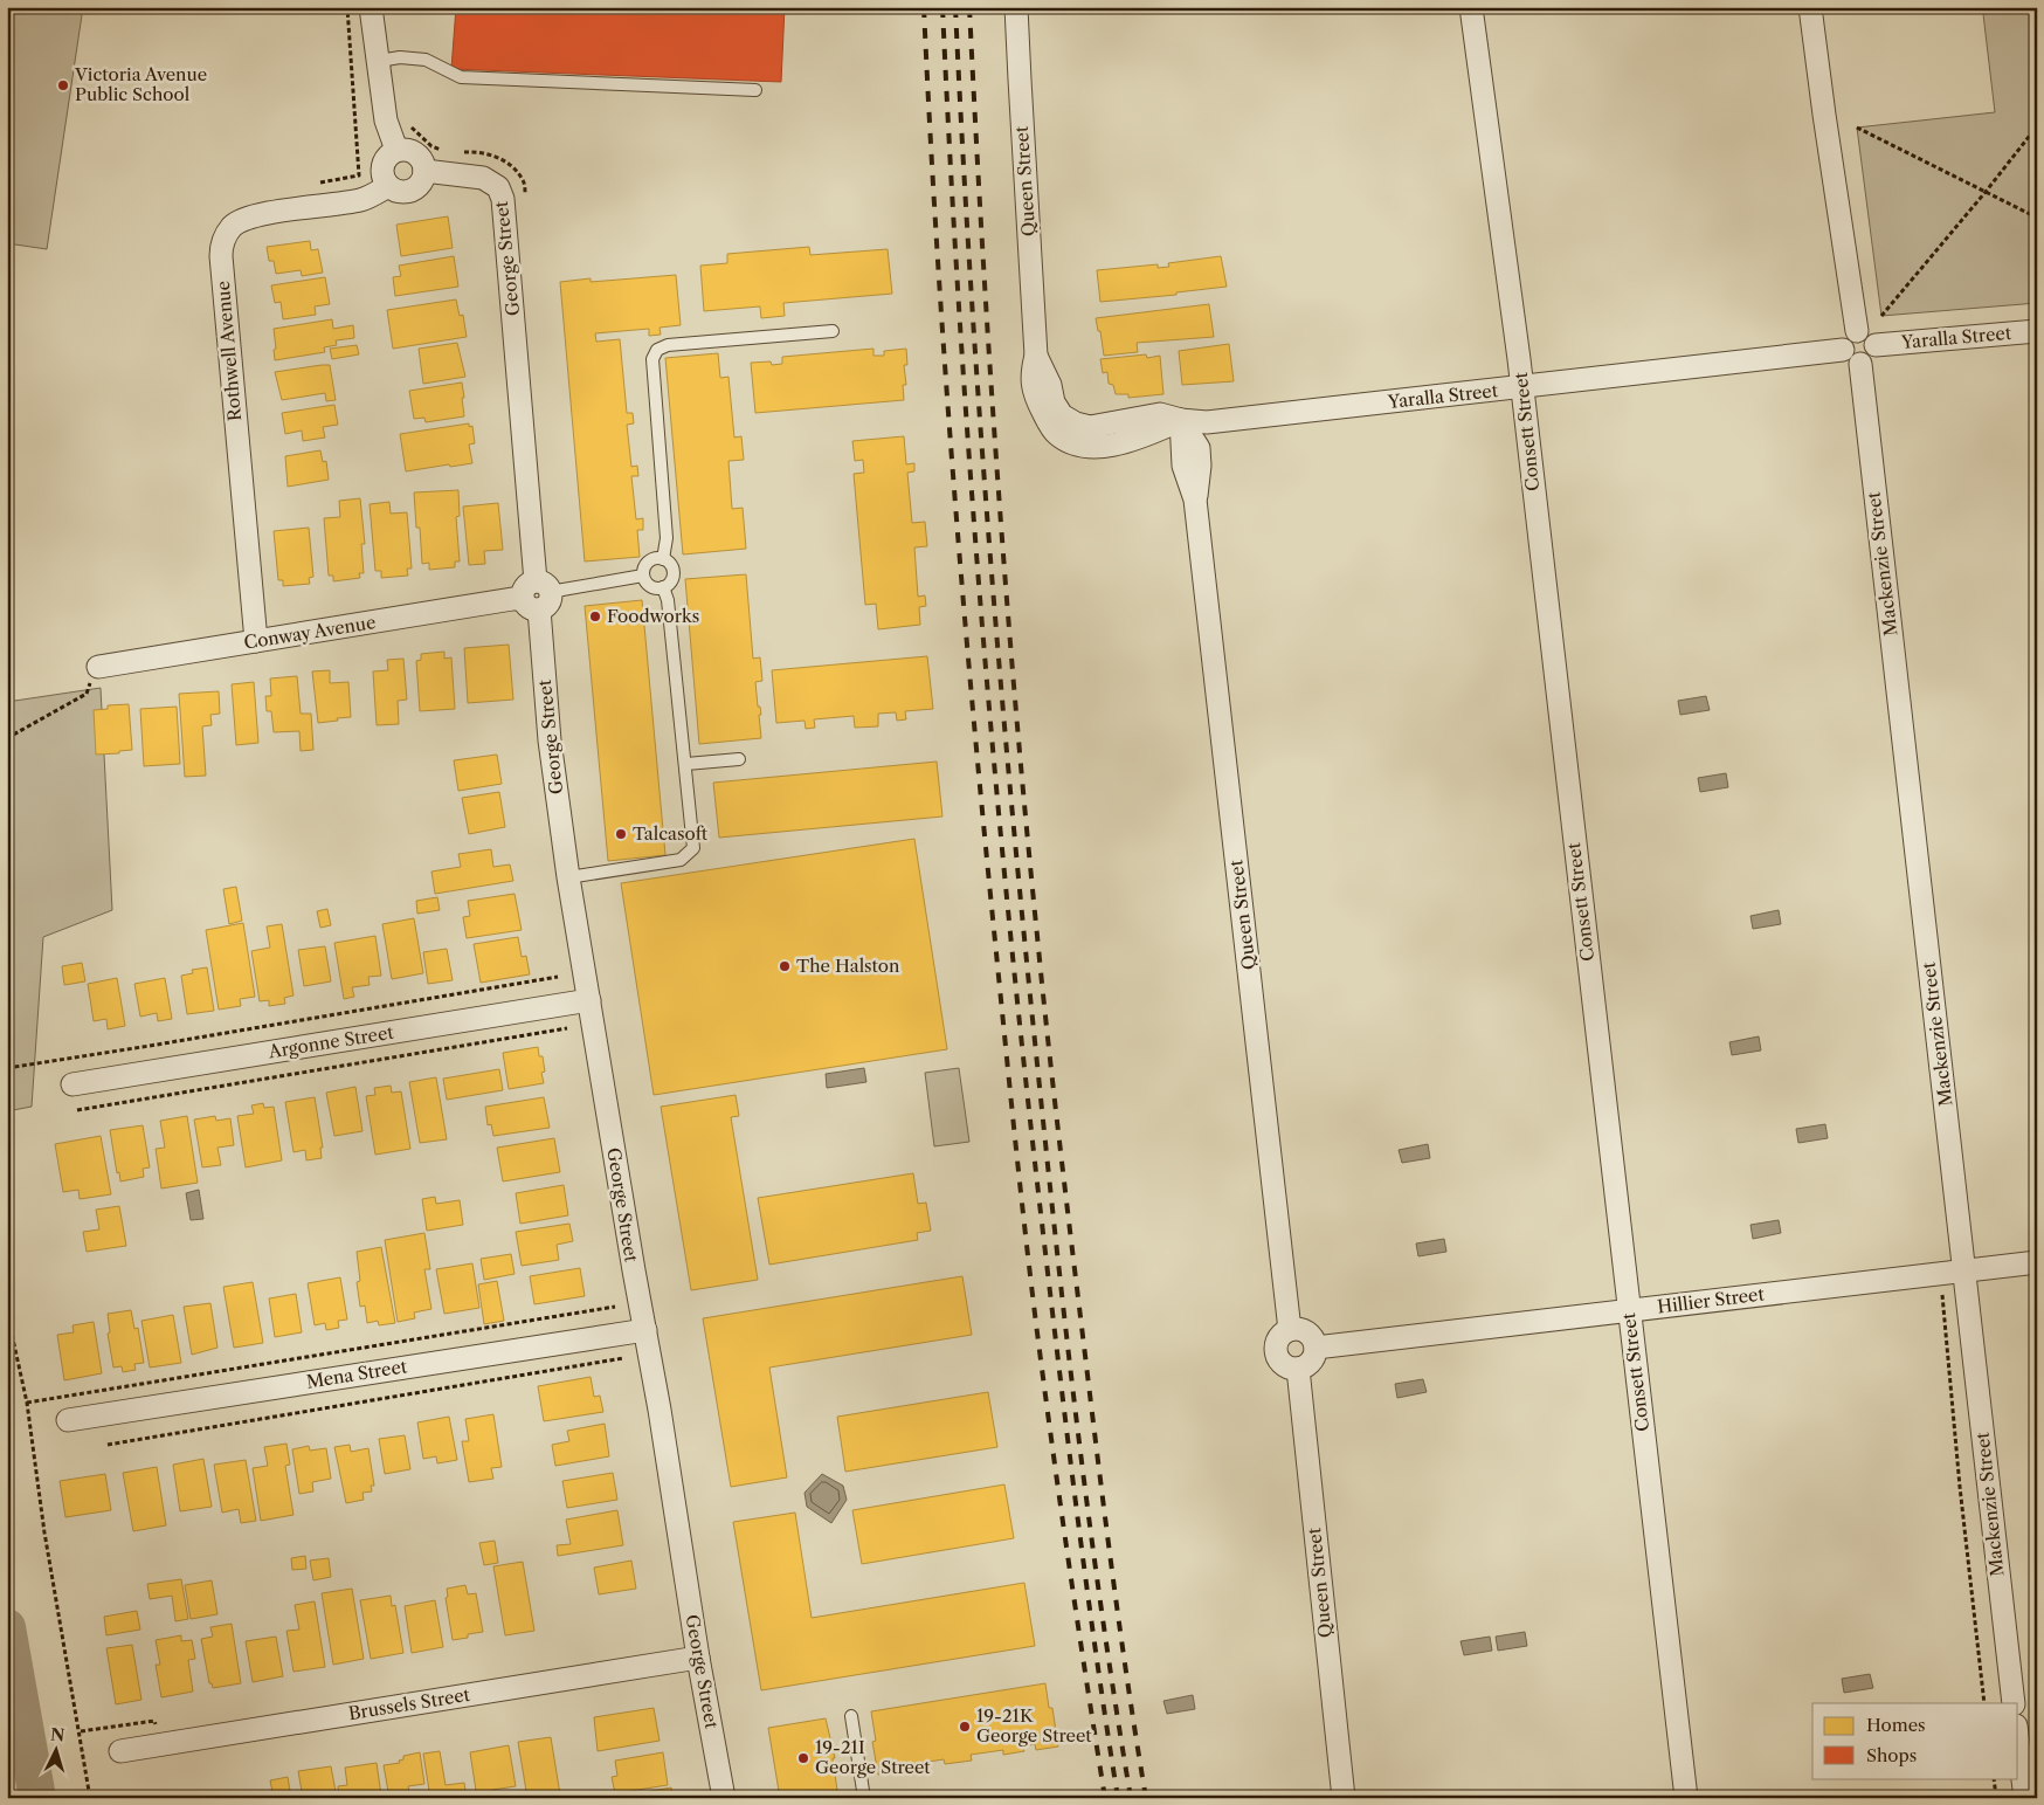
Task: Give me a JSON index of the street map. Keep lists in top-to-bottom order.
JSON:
{
  "streets": {
    "street": [
      "Queen Street",
      "George Street",
      "Yaralla Street",
      "Rothwell Avenue",
      "Consett Street",
      "Mackenzie Street",
      "Conway Avenue",
      "Argonne Street",
      "Hillier Street",
      "Mena Street",
      "Brussels Street"
    ]
  },
  "crossings": [
    ["Queen Street", "Yaralla Street"],
    ["Queen Street", "Hillier Street"],
    ["George Street", "Rothwell Avenue"],
    ["George Street", "Conway Avenue"],
    ["George Street", "Argonne Street"],
    ["George Street", "Mena Street"],
    ["George Street", "Brussels Street"],
    ["Yaralla Street", "Consett Street"],
    ["Yaralla Street", "Mackenzie Street"],
    ["Rothwell Avenue", "Conway Avenue"],
    ["Consett Street", "Hillier Street"],
    ["Mackenzie Street", "Hillier Street"]
  ],
  "places": [
    "Victoria Avenue Public School",
    "Foodworks",
    "Talcasoft",
    "The Halston",
    "19-21K George Street",
    "19-21I George Street"
  ],
  "legend": ["Homes", "Shops"],
  "north": "top"
}
